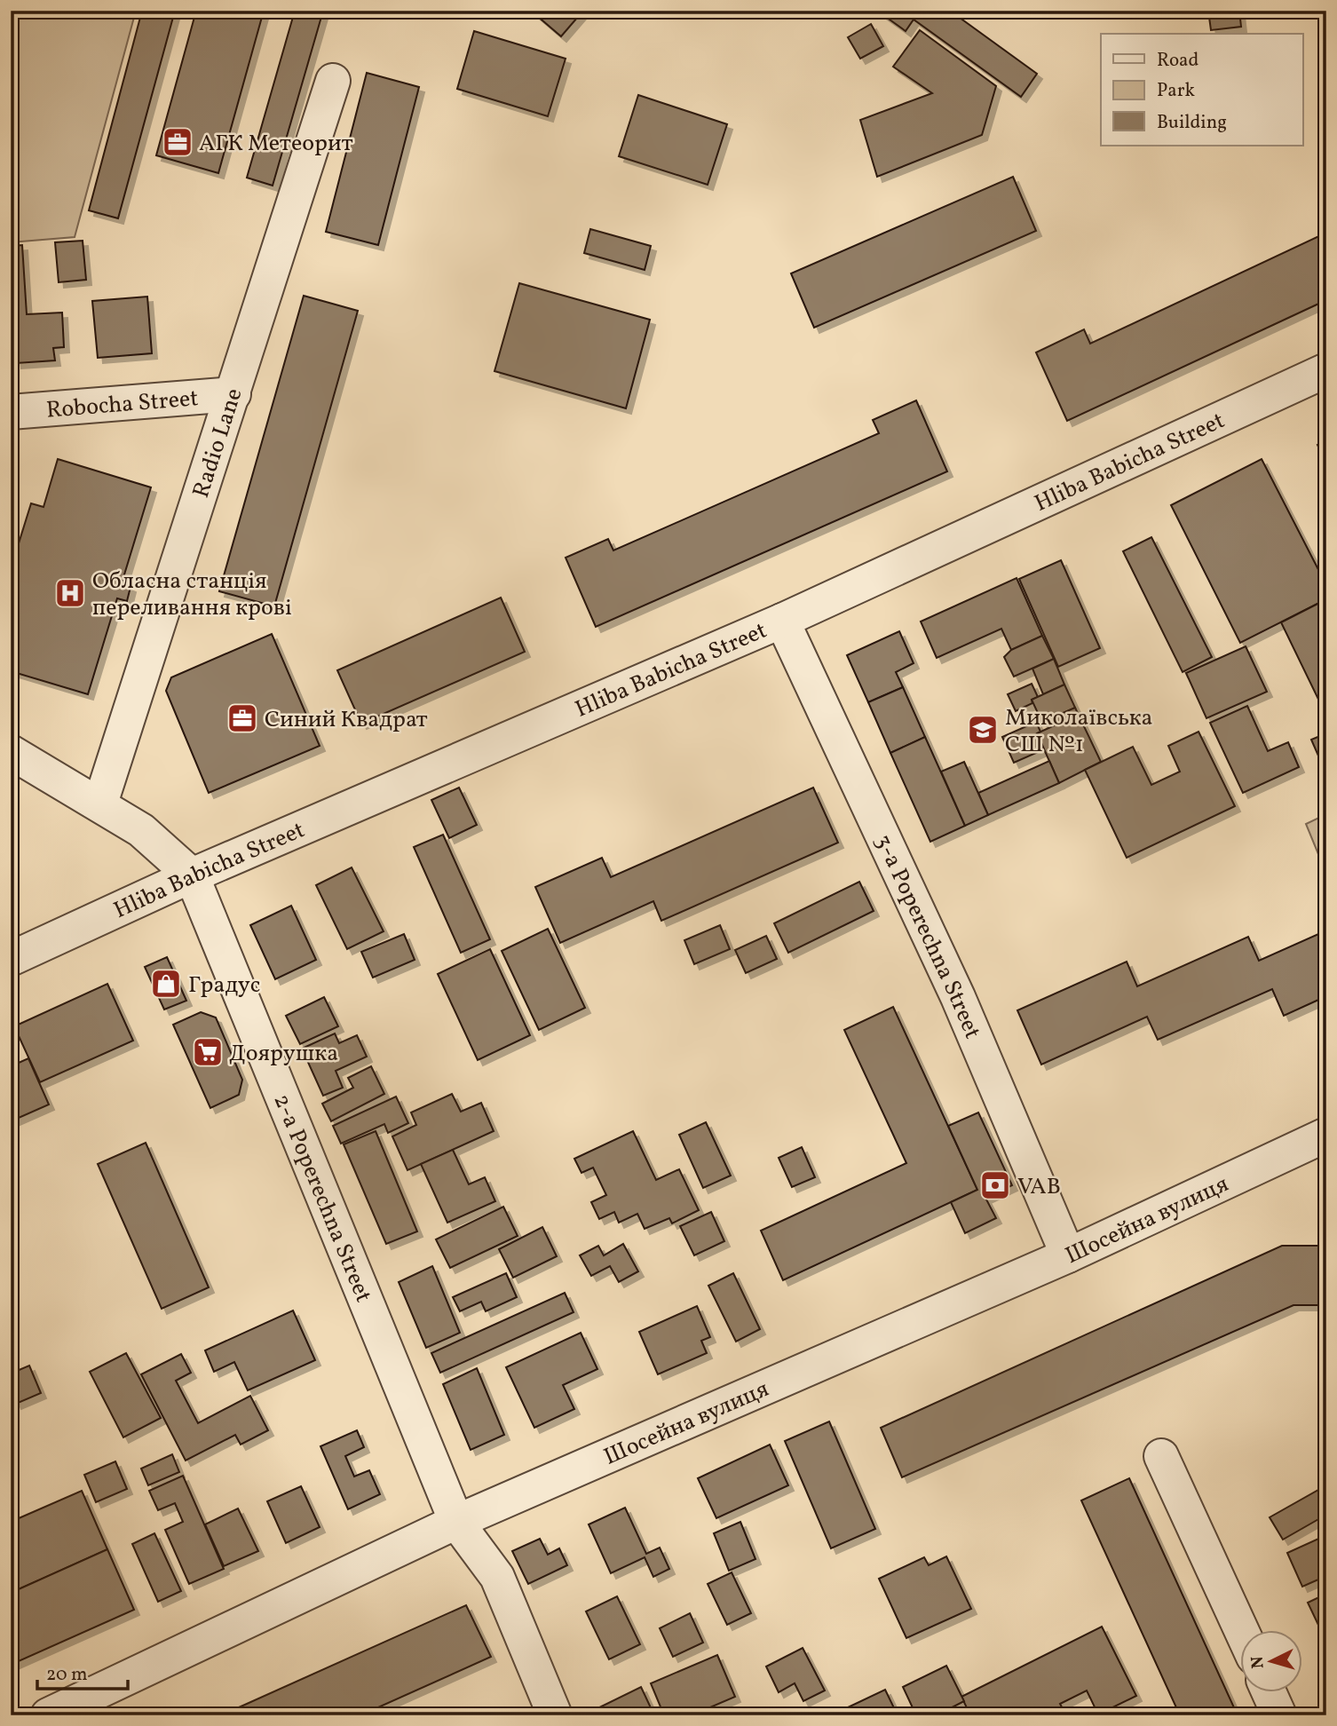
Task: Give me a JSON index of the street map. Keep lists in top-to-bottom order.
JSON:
{
  "streets": {
    "street": [
      "Robocha Street",
      "Radio Lane",
      "Hliba Babicha Street",
      "3-a Poperechna Street",
      "2-a Poperechna Street",
      "Шосейна вулиця"
    ]
  },
  "crossings": [
    ["Robocha Street", "Radio Lane"],
    ["Radio Lane", "2-a Poperechna Street"],
    ["Hliba Babicha Street", "3-a Poperechna Street"],
    ["Hliba Babicha Street", "2-a Poperechna Street"],
    ["3-a Poperechna Street", "Шосейна вулиця"],
    ["2-a Poperechna Street", "Шосейна вулиця"]
  ],
  "places": {
    "office": ["АГК Метеорит", "Синий Квадрат"],
    "hospital": ["Обласна станція переливання крові"],
    "school or university": ["Миколаївська СШ №1"],
    "shop": ["Градус"],
    "supermarket": ["Доярушка"],
    "bank": ["VAB"]
  },
  "legend": ["Road", "Park", "Building"],
  "scale_bar": "20 m",
  "north": "left"
}
